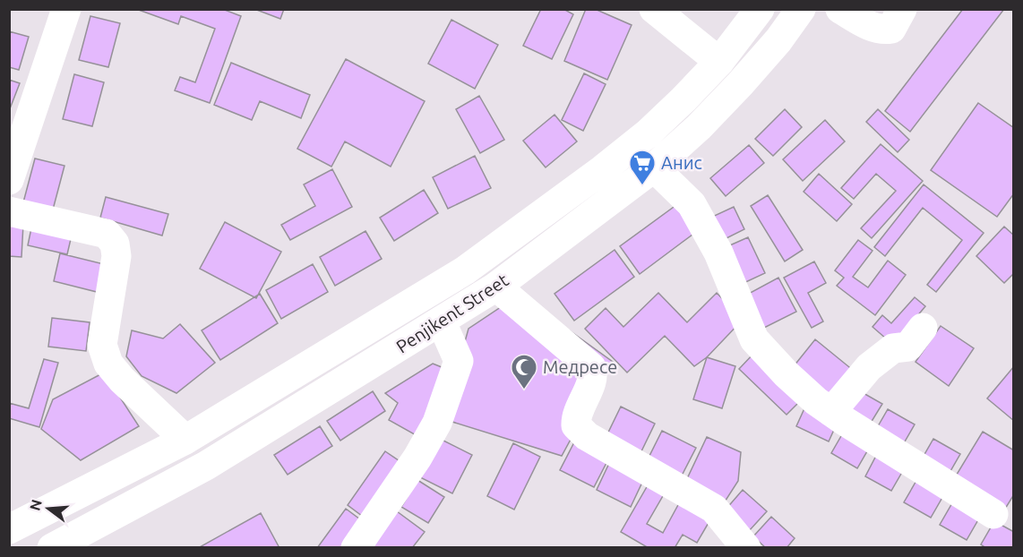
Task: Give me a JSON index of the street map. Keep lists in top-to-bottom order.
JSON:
{
  "streets": {
    "main road": ["Penjikent Street"]
  },
  "places": {
    "supermarket": ["Анис"],
    "mosque": ["Медресе"]
  },
  "north": "left"
}
